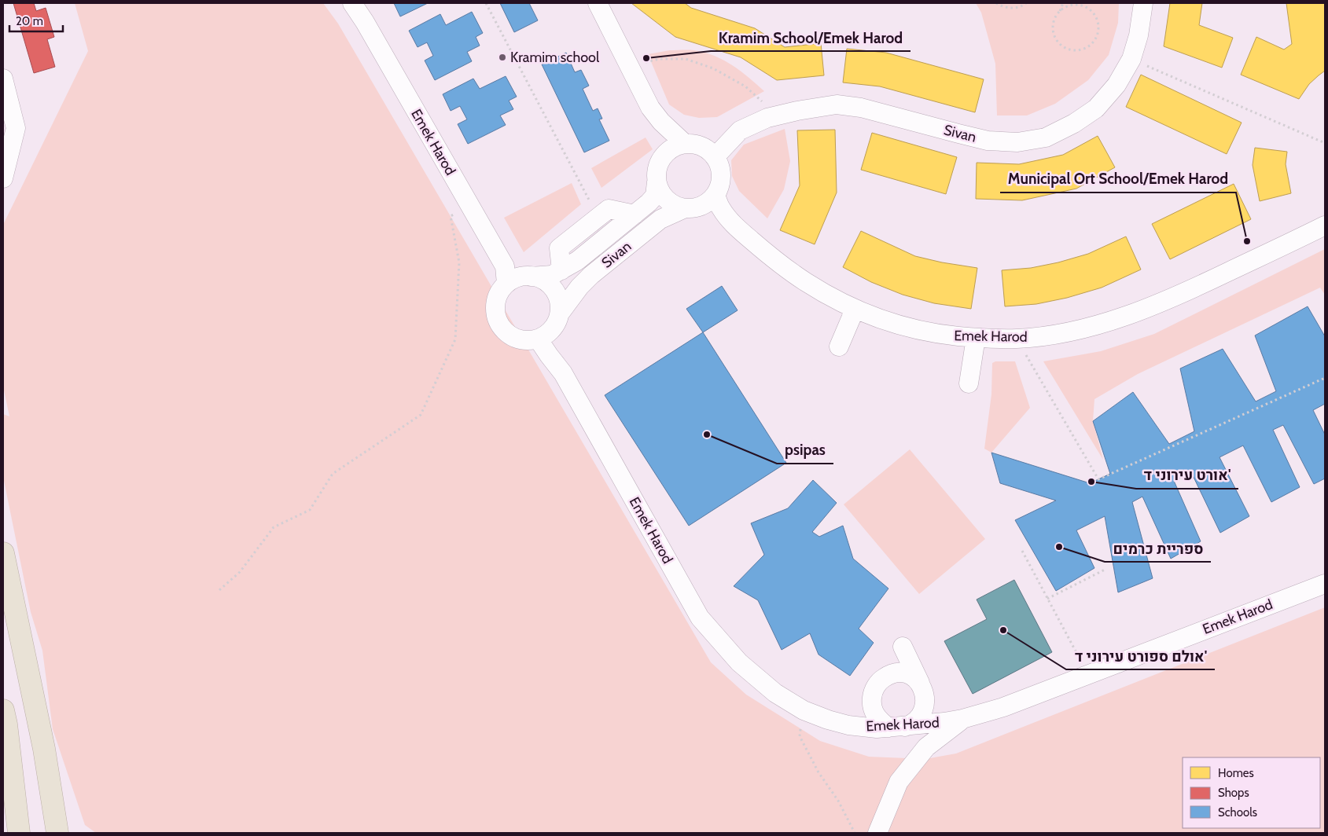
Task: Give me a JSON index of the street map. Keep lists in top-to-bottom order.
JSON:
{
  "streets": {
    "street": ["Sivan", "Emek Harod"]
  },
  "crossings": [
    ["Sivan", "Emek Harod"]
  ],
  "places": [
    "Kramim school",
    "Kramim School/Emek Harod",
    "Municipal Ort School/Emek Harod",
    "psipas",
    "אורט עירוני ד'",
    "ספריית כרמים",
    "אולם ספורט עירוני ד'"
  ],
  "legend": ["Homes", "Shops", "Schools"],
  "scale_bar": "20 m"
}
